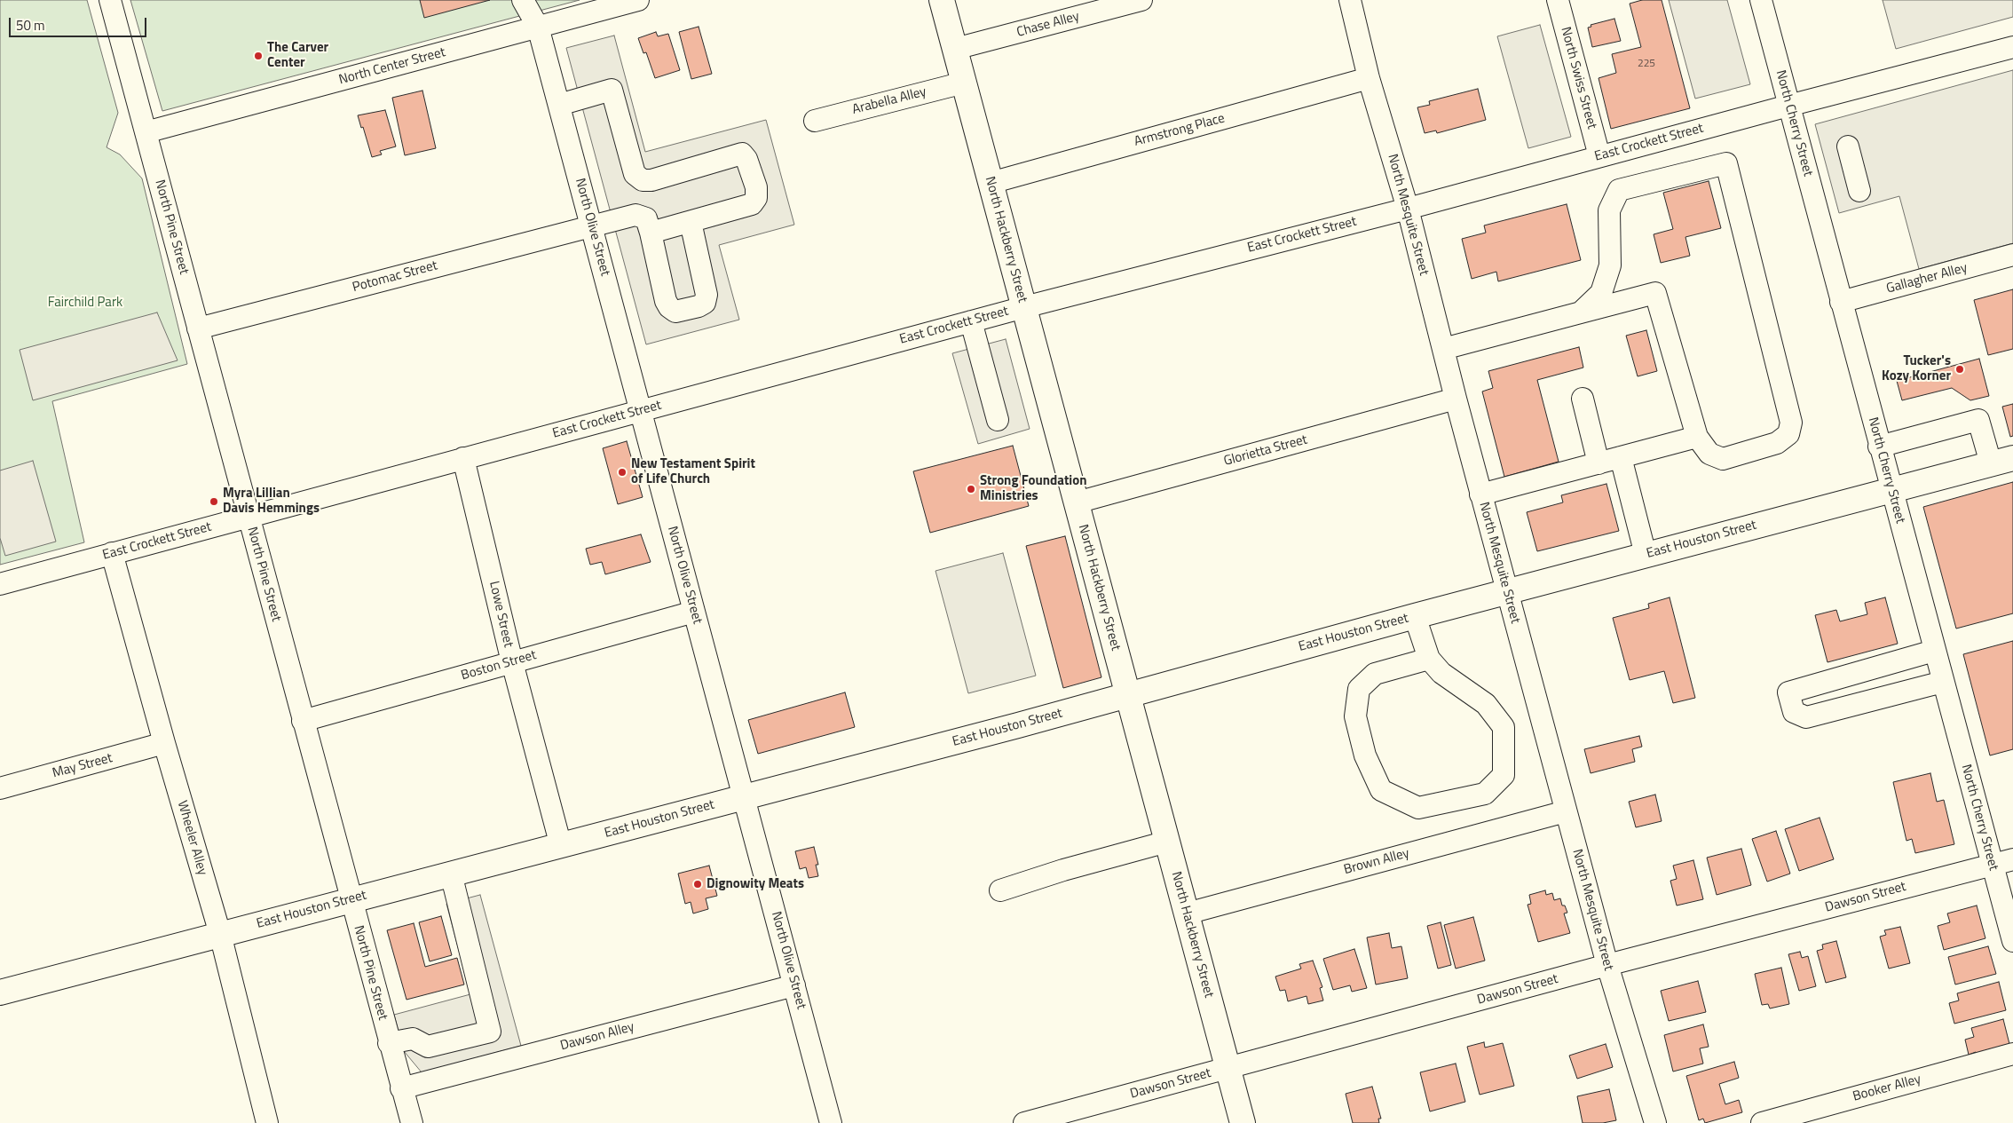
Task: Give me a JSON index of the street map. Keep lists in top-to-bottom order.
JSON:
{
  "streets": {
    "main road": ["North Hackberry Street", "East Houston Street"],
    "street": [
      "Chase Alley",
      "North Center Street",
      "North Swiss Street",
      "Arabella Alley",
      "North Cherry Street",
      "Armstrong Place",
      "East Crockett Street",
      "North Mesquite Street",
      "North Pine Street",
      "North Olive Street",
      "Potomac Street",
      "Gallagher Alley",
      "Glorietta Street",
      "Lowe Street",
      "Boston Street",
      "May Street",
      "Wheeler Alley",
      "Brown Alley",
      "Dawson Street",
      "Dawson Alley",
      "Booker Alley"
    ]
  },
  "crossings": [
    ["Chase Alley", "North Hackberry Street"],
    ["North Center Street", "North Pine Street"],
    ["North Center Street", "North Olive Street"],
    ["North Swiss Street", "East Crockett Street"],
    ["Arabella Alley", "North Hackberry Street"],
    ["North Cherry Street", "East Crockett Street"],
    ["North Cherry Street", "Gallagher Alley"],
    ["North Cherry Street", "East Houston Street"],
    ["North Cherry Street", "Dawson Street"],
    ["Armstrong Place", "North Mesquite Street"],
    ["Armstrong Place", "North Hackberry Street"],
    ["East Crockett Street", "North Mesquite Street"],
    ["East Crockett Street", "North Pine Street"],
    ["East Crockett Street", "North Olive Street"],
    ["East Crockett Street", "North Hackberry Street"],
    ["East Crockett Street", "Lowe Street"],
    ["East Crockett Street", "Wheeler Alley"],
    ["North Mesquite Street", "Glorietta Street"],
    ["North Mesquite Street", "East Houston Street"],
    ["North Mesquite Street", "Brown Alley"],
    ["North Mesquite Street", "Dawson Street"],
    ["North Pine Street", "Potomac Street"],
    ["North Pine Street", "East Houston Street"],
    ["North Pine Street", "Boston Street"],
    ["North Pine Street", "Dawson Alley"],
    ["North Olive Street", "Potomac Street"],
    ["North Olive Street", "East Houston Street"],
    ["North Olive Street", "Boston Street"],
    ["North Olive Street", "Dawson Alley"],
    ["North Hackberry Street", "Glorietta Street"],
    ["North Hackberry Street", "East Houston Street"],
    ["North Hackberry Street", "Brown Alley"],
    ["North Hackberry Street", "Dawson Street"],
    ["East Houston Street", "Lowe Street"],
    ["East Houston Street", "Wheeler Alley"],
    ["Lowe Street", "Boston Street"],
    ["May Street", "Wheeler Alley"]
  ],
  "parks": ["Fairchild Park"],
  "places": [
    "The Carver Center",
    "Tucker's Kozy Korner",
    "New Testament Spirit of Life Church",
    "Strong Foundation Ministries",
    "Myra Lillian Davis Hemmings",
    "Dignowity Meats"
  ],
  "house_numbers": ["225"],
  "scale_bar": "50 m"
}
